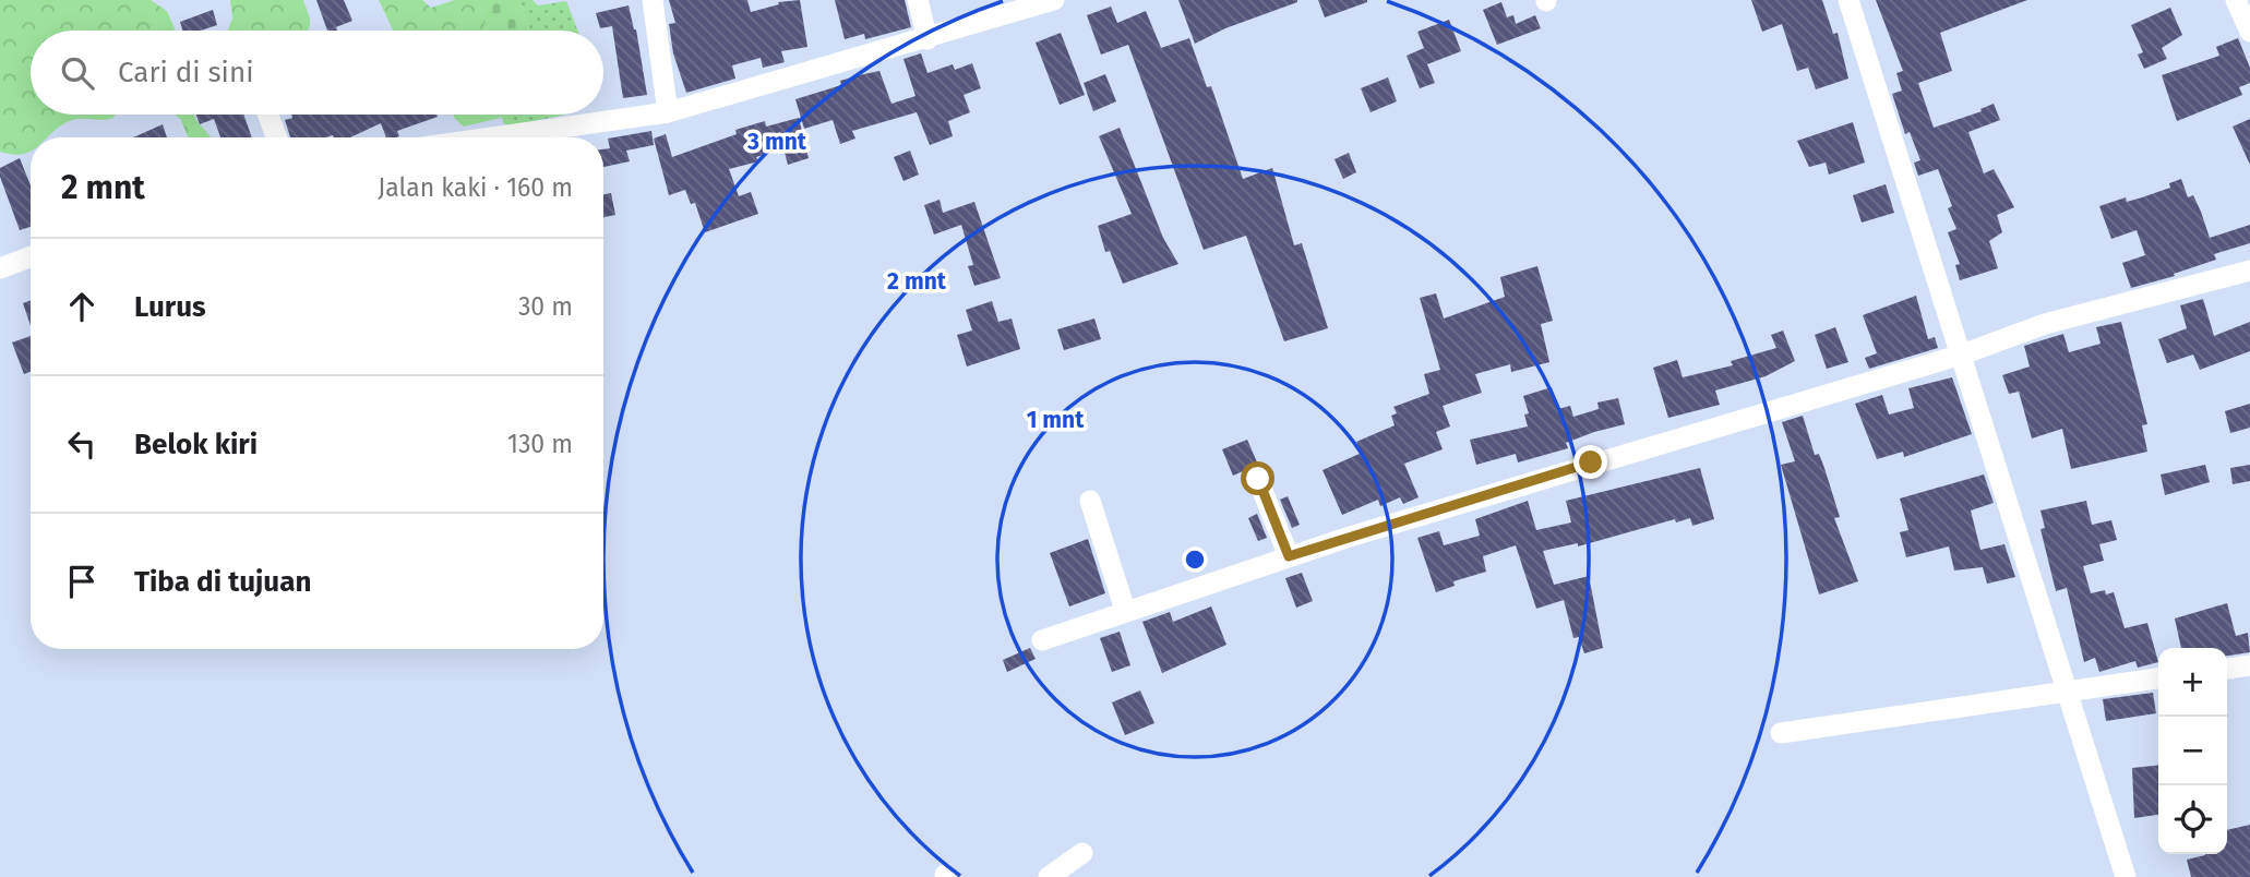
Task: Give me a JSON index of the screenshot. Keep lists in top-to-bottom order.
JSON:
{
  "page": {
    "search": "Cari di sini",
    "heading": ["2 mnt", "Jalan kaki · 160 m"],
    "list": [
      ["Lurus", "30 m"],
      ["Belok kiri", "130 m"],
      "Tiba di tujuan"
    ],
    "map_buttons": ["+", "−"]
  },
  "rings": ["3 mnt", "2 mnt", "1 mnt"]
}
